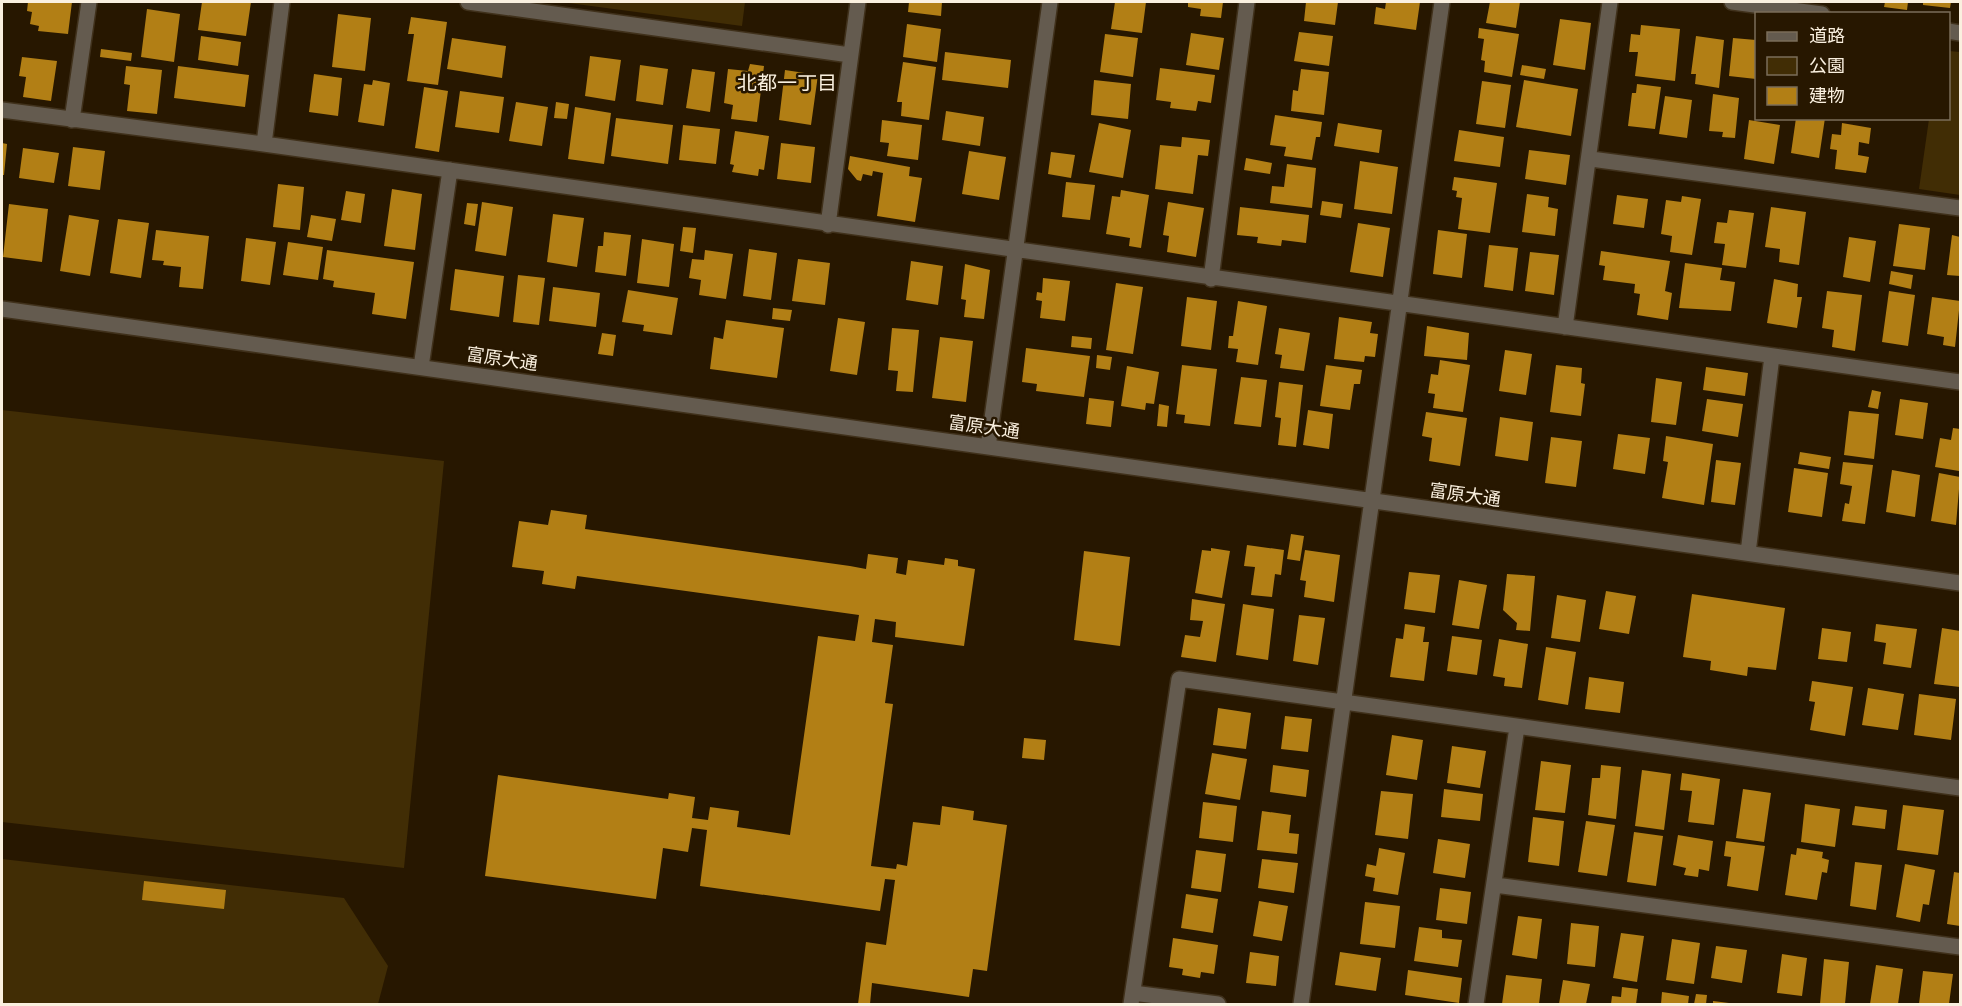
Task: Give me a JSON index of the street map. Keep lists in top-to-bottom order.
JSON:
{
  "streets": {
    "street": ["富原大通"]
  },
  "districts": ["北都一丁目"],
  "legend": ["道路", "公園", "建物"]
}
